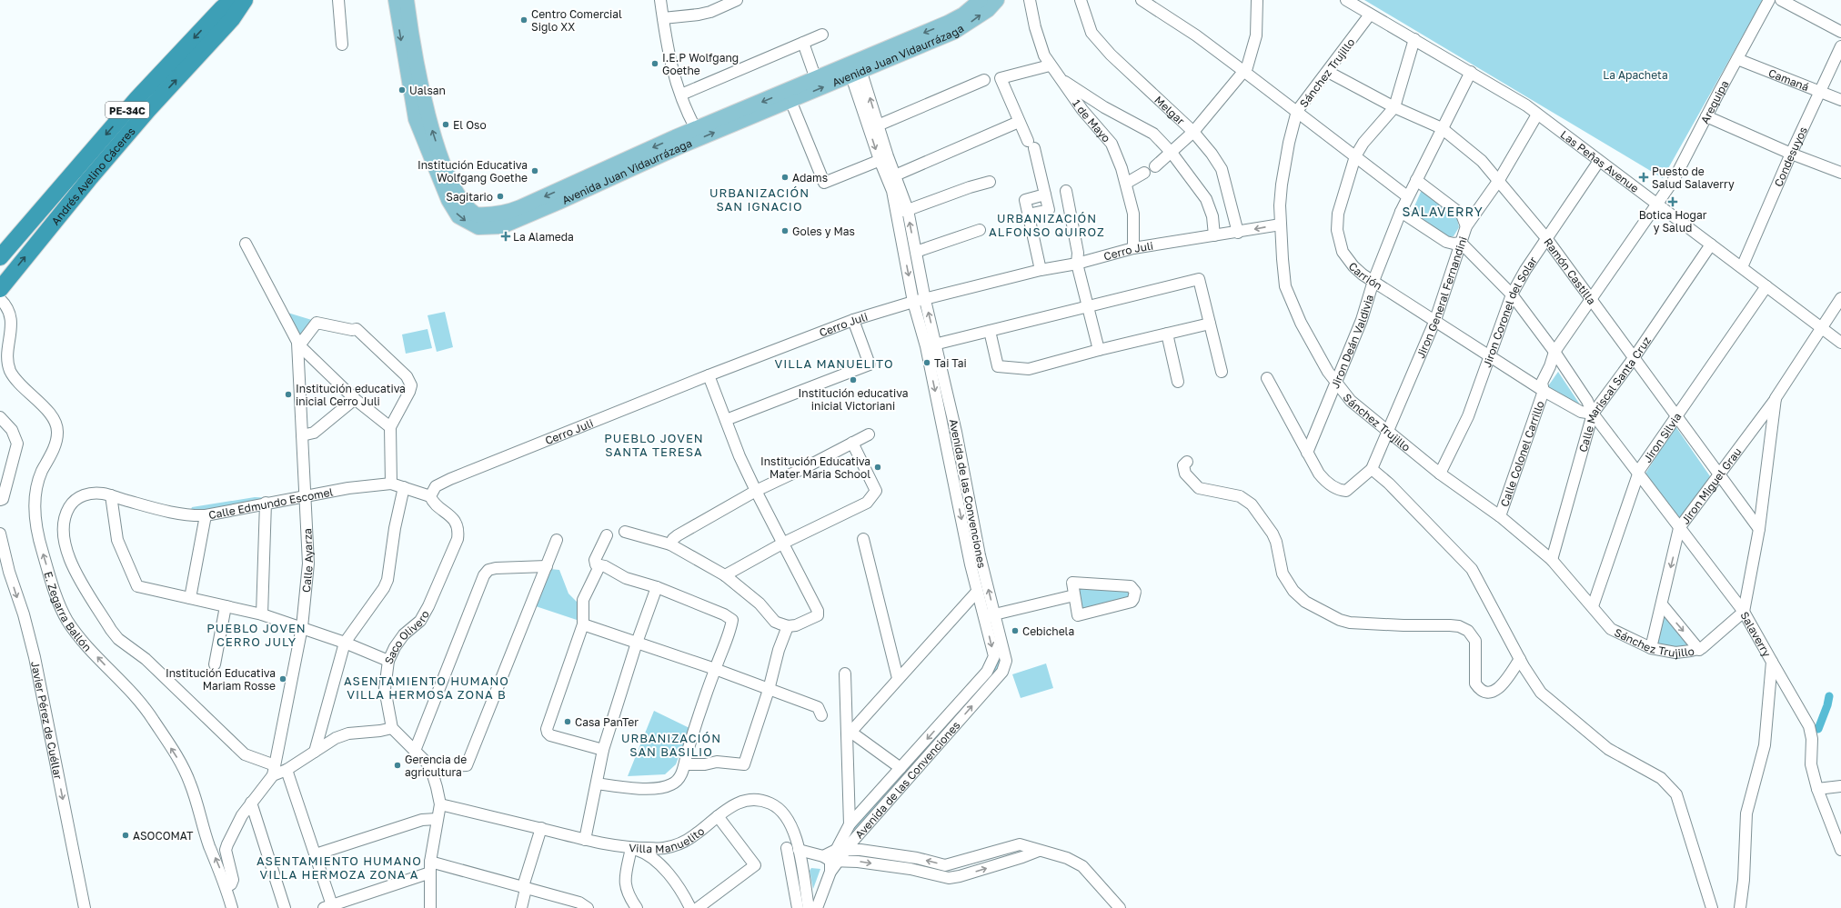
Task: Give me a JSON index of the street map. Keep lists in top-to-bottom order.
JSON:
{
  "streets": {
    "highway": ["PE-34C", "Andrés Avelino Cáceres"],
    "main road": ["Avenida Juan Vidaurrázaga"],
    "street": [
      "Sánchez Trujillo",
      "Camaná",
      "Arequipa",
      "Melgar",
      "1 de Mayo",
      "Condesuyos",
      "Las Peñas Avenue",
      "Cerro Juli",
      "Ramón Castilla",
      "Carrión",
      "Jiron General Fernandini",
      "Jiron Coronel del Solar",
      "Jiron Deán Valdivia",
      "Calle Mariscal Santa Cruz",
      "Jiron Silvia",
      "Calle Colonel Carrillo",
      "Jiron Miguel Grau",
      "Avenida de las Convenciones",
      "Calle Edmundo Escomel",
      "Calle Ayarza",
      "E. Zegarra Ballón",
      "Salaverry",
      "Saco Olivero",
      "Javier Pérez de Cuéllar",
      "Villa Manuelito"
    ]
  },
  "crossings": [
    ["Avenida Juan Vidaurrázaga", "Avenida de las Convenciones"],
    ["Sánchez Trujillo", "Las Peñas Avenue"],
    ["Sánchez Trujillo", "Cerro Juli"],
    ["Sánchez Trujillo", "Ramón Castilla"],
    ["Sánchez Trujillo", "Jiron General Fernandini"],
    ["Sánchez Trujillo", "Jiron Coronel del Solar"],
    ["Sánchez Trujillo", "Jiron Deán Valdivia"],
    ["Sánchez Trujillo", "Calle Mariscal Santa Cruz"],
    ["Sánchez Trujillo", "Jiron Silvia"],
    ["Sánchez Trujillo", "Calle Colonel Carrillo"],
    ["Sánchez Trujillo", "Jiron Miguel Grau"],
    ["Sánchez Trujillo", "Salaverry"],
    ["Camaná", "Arequipa"],
    ["Camaná", "Condesuyos"],
    ["Arequipa", "Las Peñas Avenue"],
    ["Melgar", "Cerro Juli"],
    ["1 de Mayo", "Cerro Juli"],
    ["Condesuyos", "Las Peñas Avenue"],
    ["Las Peñas Avenue", "Carrión"],
    ["Las Peñas Avenue", "Jiron General Fernandini"],
    ["Las Peñas Avenue", "Jiron Coronel del Solar"],
    ["Las Peñas Avenue", "Jiron Deán Valdivia"],
    ["Las Peñas Avenue", "Calle Mariscal Santa Cruz"],
    ["Las Peñas Avenue", "Jiron Silvia"],
    ["Las Peñas Avenue", "Salaverry"],
    ["Cerro Juli", "Avenida de las Convenciones"],
    ["Cerro Juli", "Calle Edmundo Escomel"],
    ["Cerro Juli", "Saco Olivero"],
    ["Ramón Castilla", "Carrión"],
    ["Ramón Castilla", "Jiron General Fernandini"],
    ["Ramón Castilla", "Jiron Coronel del Solar"],
    ["Ramón Castilla", "Jiron Deán Valdivia"],
    ["Ramón Castilla", "Calle Mariscal Santa Cruz"],
    ["Ramón Castilla", "Jiron Silvia"],
    ["Ramón Castilla", "Jiron Miguel Grau"],
    ["Ramón Castilla", "Salaverry"],
    ["Carrión", "Jiron General Fernandini"],
    ["Carrión", "Jiron Coronel del Solar"],
    ["Carrión", "Jiron Deán Valdivia"],
    ["Carrión", "Calle Mariscal Santa Cruz"],
    ["Carrión", "Calle Colonel Carrillo"],
    ["Jiron Miguel Grau", "Salaverry"],
    ["Calle Edmundo Escomel", "Calle Ayarza"],
    ["Calle Edmundo Escomel", "Saco Olivero"]
  ],
  "one_way": ["E. Zegarra Ballón", "Javier Pérez de Cuéllar"],
  "districts": [
    "URBANIZACIÓN SAN IGNACIO",
    "SALAVERRY",
    "URBANIZACIÓN ALFONSO QUIROZ",
    "VILLA MANUELITO",
    "PUEBLO JOVEN SANTA TERESA",
    "PUEBLO JOVEN CERRO JULY",
    "ASENTAMIENTO HUMANO VILLA HERMOSA ZONA B",
    "URBANIZACIÓN SAN BASILIO",
    "ASENTAMIENTO HUMANO VILLA HERMOZA ZONA A"
  ],
  "parks": ["La Apacheta"],
  "places": {
    "other": [
      "Centro Comercial Siglo XX",
      "I.E.P Wolfgang Goethe",
      "Ualsan",
      "El Oso",
      "Institución Educativa Wolfgang Goethe",
      "Adams",
      "Sagitario",
      "Goles y Mas",
      "Tai Tai",
      "Institución educativa inicial Victoriani",
      "Institución educativa inicial Cerro Juli",
      "Institución Educativa Mater Maria School",
      "Cebichela",
      "Institución Educativa Mariam Rosse",
      "Casa PanTer",
      "Gerencia de agricultura",
      "ASOCOMAT"
    ],
    "health": ["Puesto de Salud Salaverry", "Botica Hogar y Salud", "La Alameda"]
  }
}
